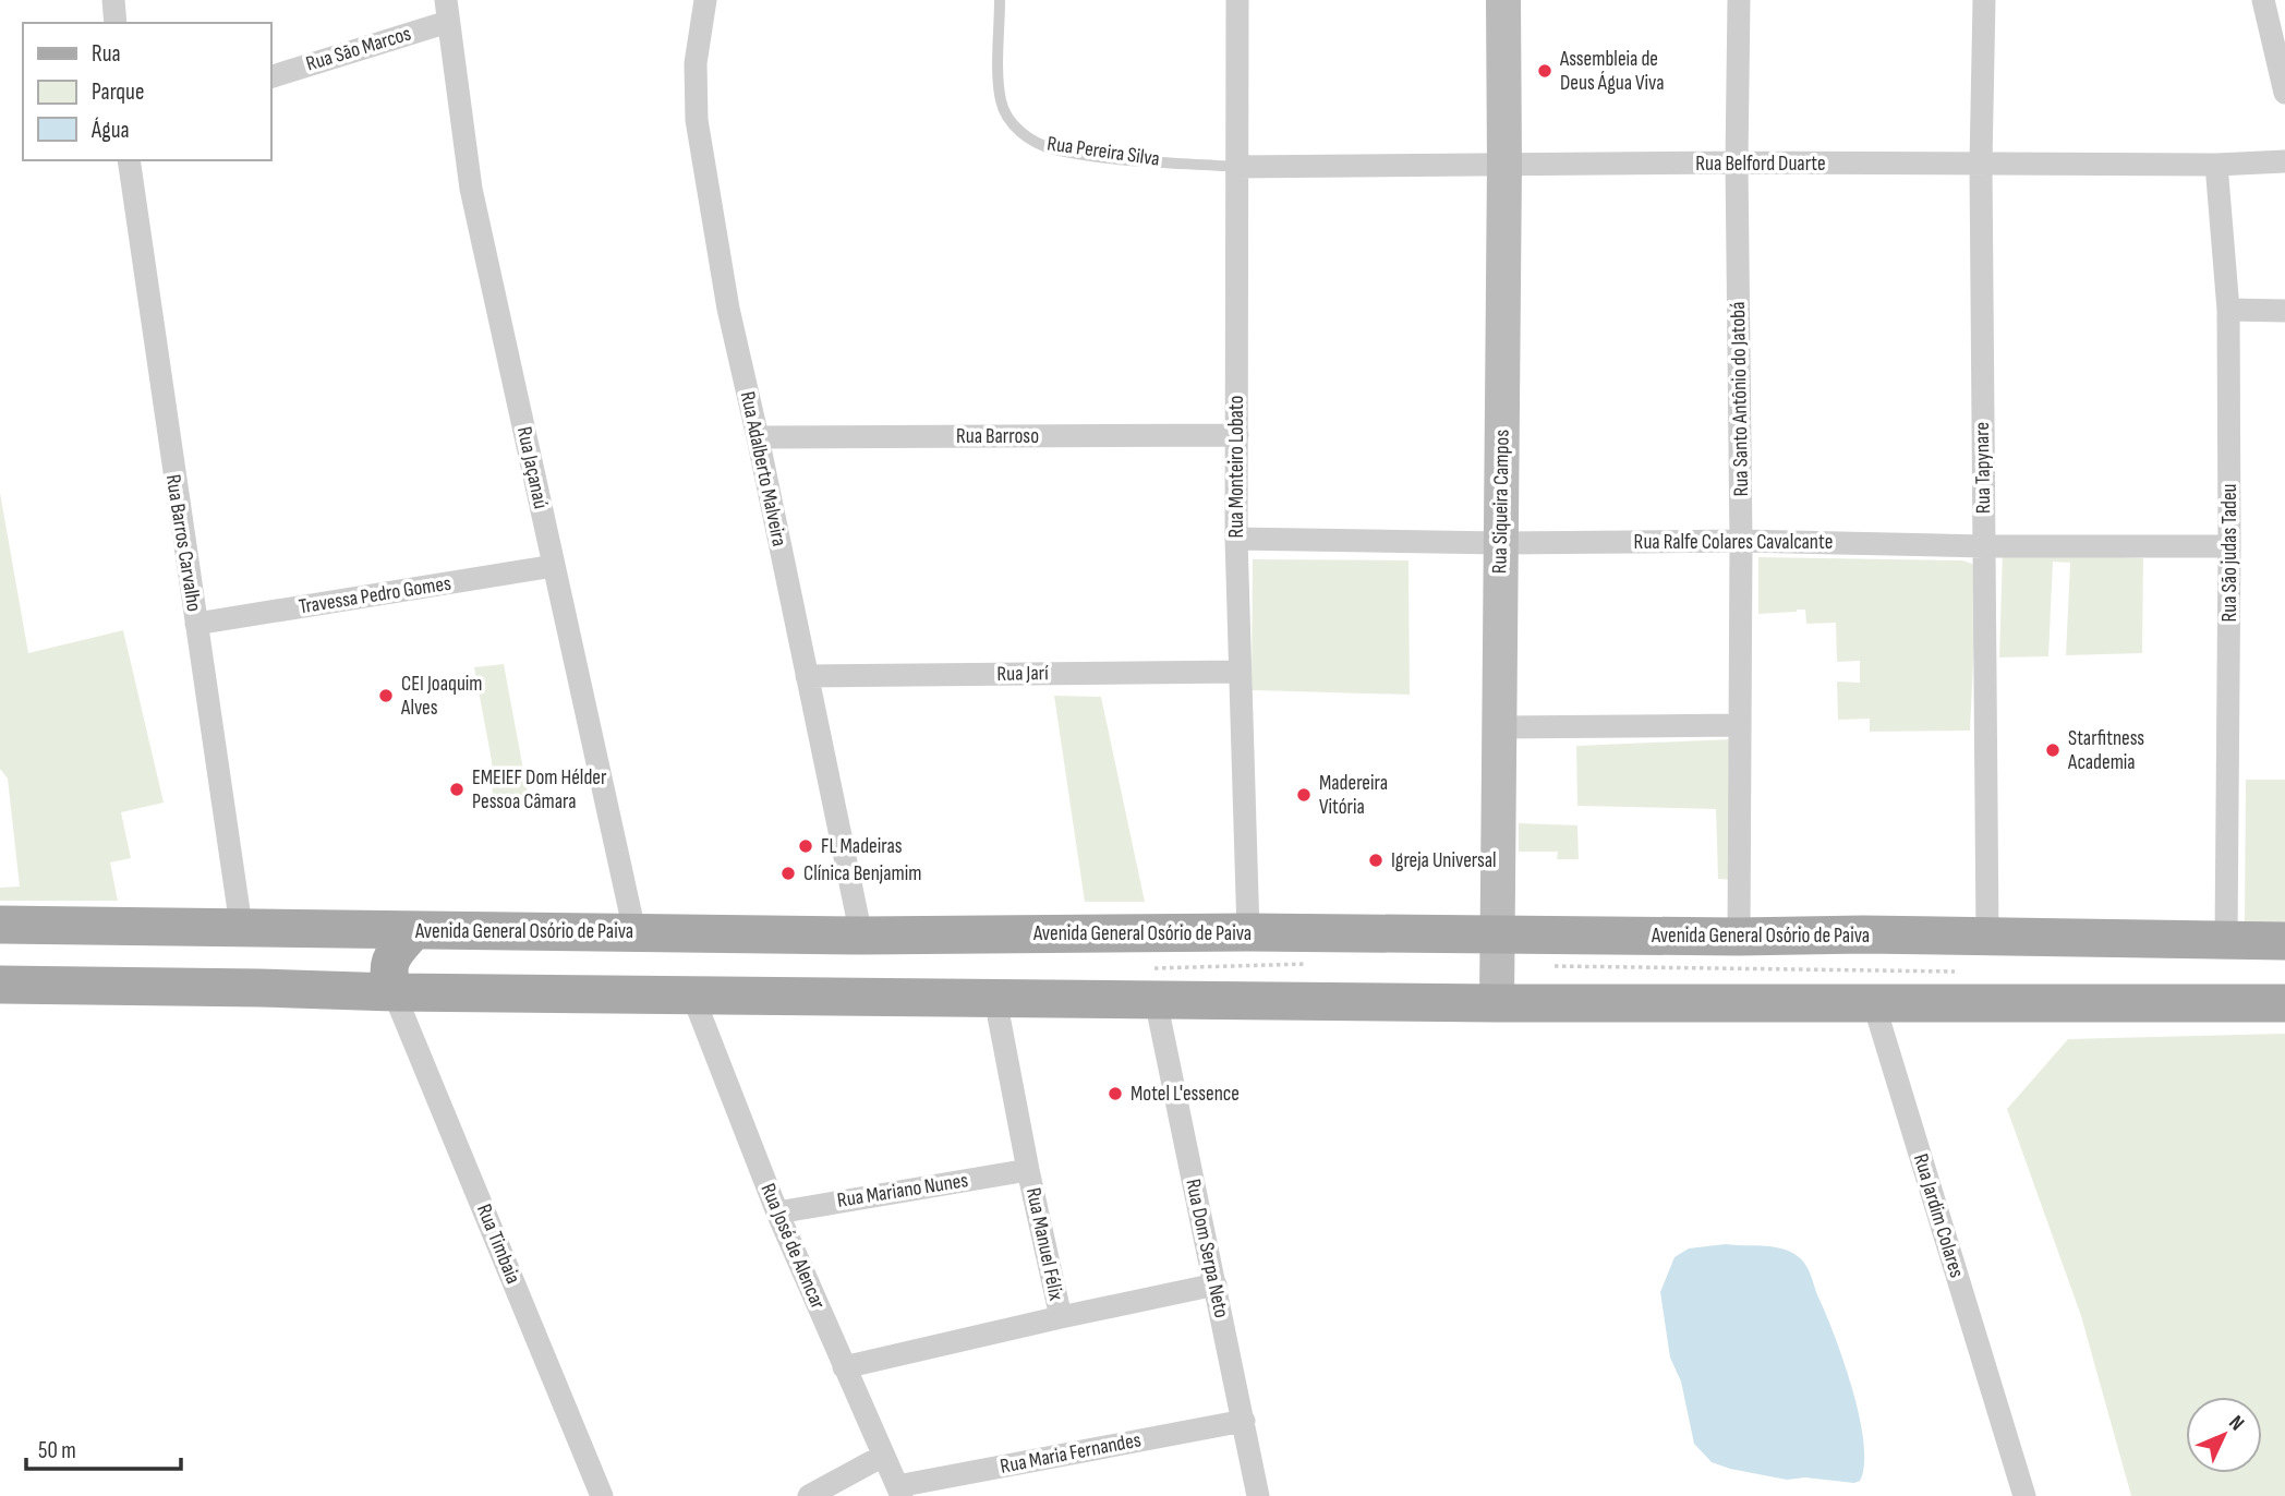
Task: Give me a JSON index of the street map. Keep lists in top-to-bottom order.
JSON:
{
  "streets": {
    "main road": ["Avenida General Osório de Paiva"],
    "street": [
      "Rua São Marcos",
      "Rua Belford Duarte",
      "Rua Santo Antônio do Jatobá",
      "Rua Barroso",
      "Rua Monteiro Lobato",
      "Rua Jaçanaú",
      "Rua Tapynare",
      "Rua Adalberto Malveira",
      "Rua Siqueira Campos",
      "Rua Ralfe Colares Cavalcante",
      "Rua Barros Carvalho",
      "Rua São judas Tadeu",
      "Travessa Pedro Gomes",
      "Rua Jarí",
      "Rua Mariano Nunes",
      "Rua Jardim Colares",
      "Rua Timbaia",
      "Rua Manuel Félix",
      "Rua José de Alencar",
      "Rua Dom Serpa Neto",
      "Rua Maria Fernandes"
    ],
    "lane": ["Rua Pereira Silva"]
  },
  "crossings": [
    ["Rua São Marcos", "Rua Jaçanaú"],
    ["Rua Pereira Silva", "Rua Belford Duarte"],
    ["Rua Pereira Silva", "Rua Monteiro Lobato"],
    ["Rua Belford Duarte", "Rua Santo Antônio do Jatobá"],
    ["Rua Belford Duarte", "Rua Monteiro Lobato"],
    ["Rua Belford Duarte", "Rua Tapynare"],
    ["Rua Belford Duarte", "Rua Siqueira Campos"],
    ["Rua Belford Duarte", "Rua São judas Tadeu"],
    ["Rua Santo Antônio do Jatobá", "Rua Ralfe Colares Cavalcante"],
    ["Rua Santo Antônio do Jatobá", "Avenida General Osório de Paiva"],
    ["Rua Barroso", "Rua Monteiro Lobato"],
    ["Rua Barroso", "Rua Adalberto Malveira"],
    ["Rua Monteiro Lobato", "Rua Ralfe Colares Cavalcante"],
    ["Rua Monteiro Lobato", "Rua Jarí"],
    ["Rua Monteiro Lobato", "Avenida General Osório de Paiva"],
    ["Rua Jaçanaú", "Travessa Pedro Gomes"],
    ["Rua Jaçanaú", "Avenida General Osório de Paiva"],
    ["Rua Tapynare", "Rua Ralfe Colares Cavalcante"],
    ["Rua Tapynare", "Avenida General Osório de Paiva"],
    ["Rua Adalberto Malveira", "Rua Jarí"],
    ["Rua Adalberto Malveira", "Avenida General Osório de Paiva"],
    ["Rua Siqueira Campos", "Rua Ralfe Colares Cavalcante"],
    ["Rua Siqueira Campos", "Avenida General Osório de Paiva"],
    ["Rua Ralfe Colares Cavalcante", "Rua São judas Tadeu"],
    ["Rua Barros Carvalho", "Travessa Pedro Gomes"],
    ["Rua Barros Carvalho", "Avenida General Osório de Paiva"],
    ["Rua São judas Tadeu", "Avenida General Osório de Paiva"],
    ["Rua Mariano Nunes", "Rua Manuel Félix"],
    ["Rua Mariano Nunes", "Rua José de Alencar"],
    ["Rua Manuel Félix", "Rua José de Alencar"],
    ["Rua José de Alencar", "Rua Maria Fernandes"],
    ["Rua Dom Serpa Neto", "Rua Maria Fernandes"]
  ],
  "places": [
    "Assembleia de Deus Água Viva",
    "CEI Joaquim Alves",
    "Starfitness Academia",
    "EMEIEF Dom Hélder Pessoa Câmara",
    "Madereira Vitória",
    "FL Madeiras",
    "Igreja Universal",
    "Clínica Benjamim",
    "Motel L'essence"
  ],
  "legend": ["Rua", "Parque", "Água"],
  "scale_bar": "50 m",
  "north": "top right"
}
